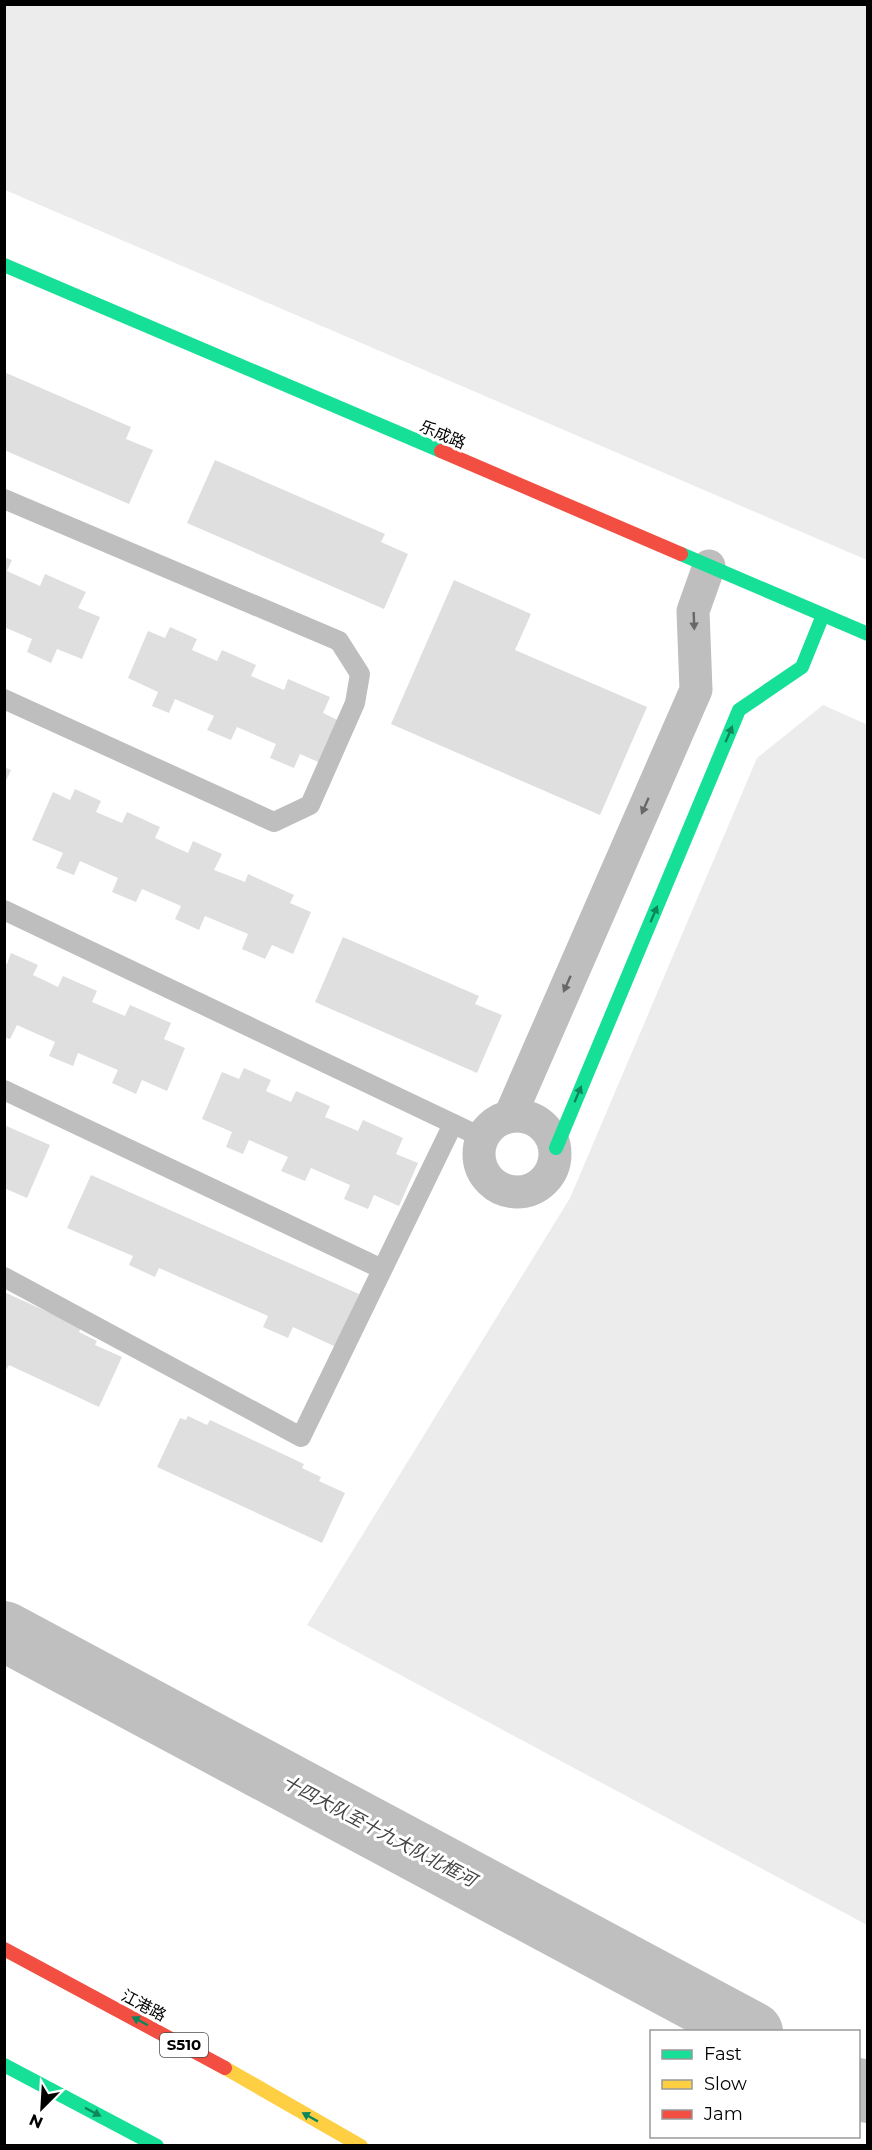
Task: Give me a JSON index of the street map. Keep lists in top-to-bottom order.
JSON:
{
  "streets": {
    "street": ["乐成路", "江港路", "S510"]
  },
  "water": ["十四大队至十九大队北框河"],
  "legend": ["Fast", "Slow", "Jam"],
  "north": "bottom left"
}
